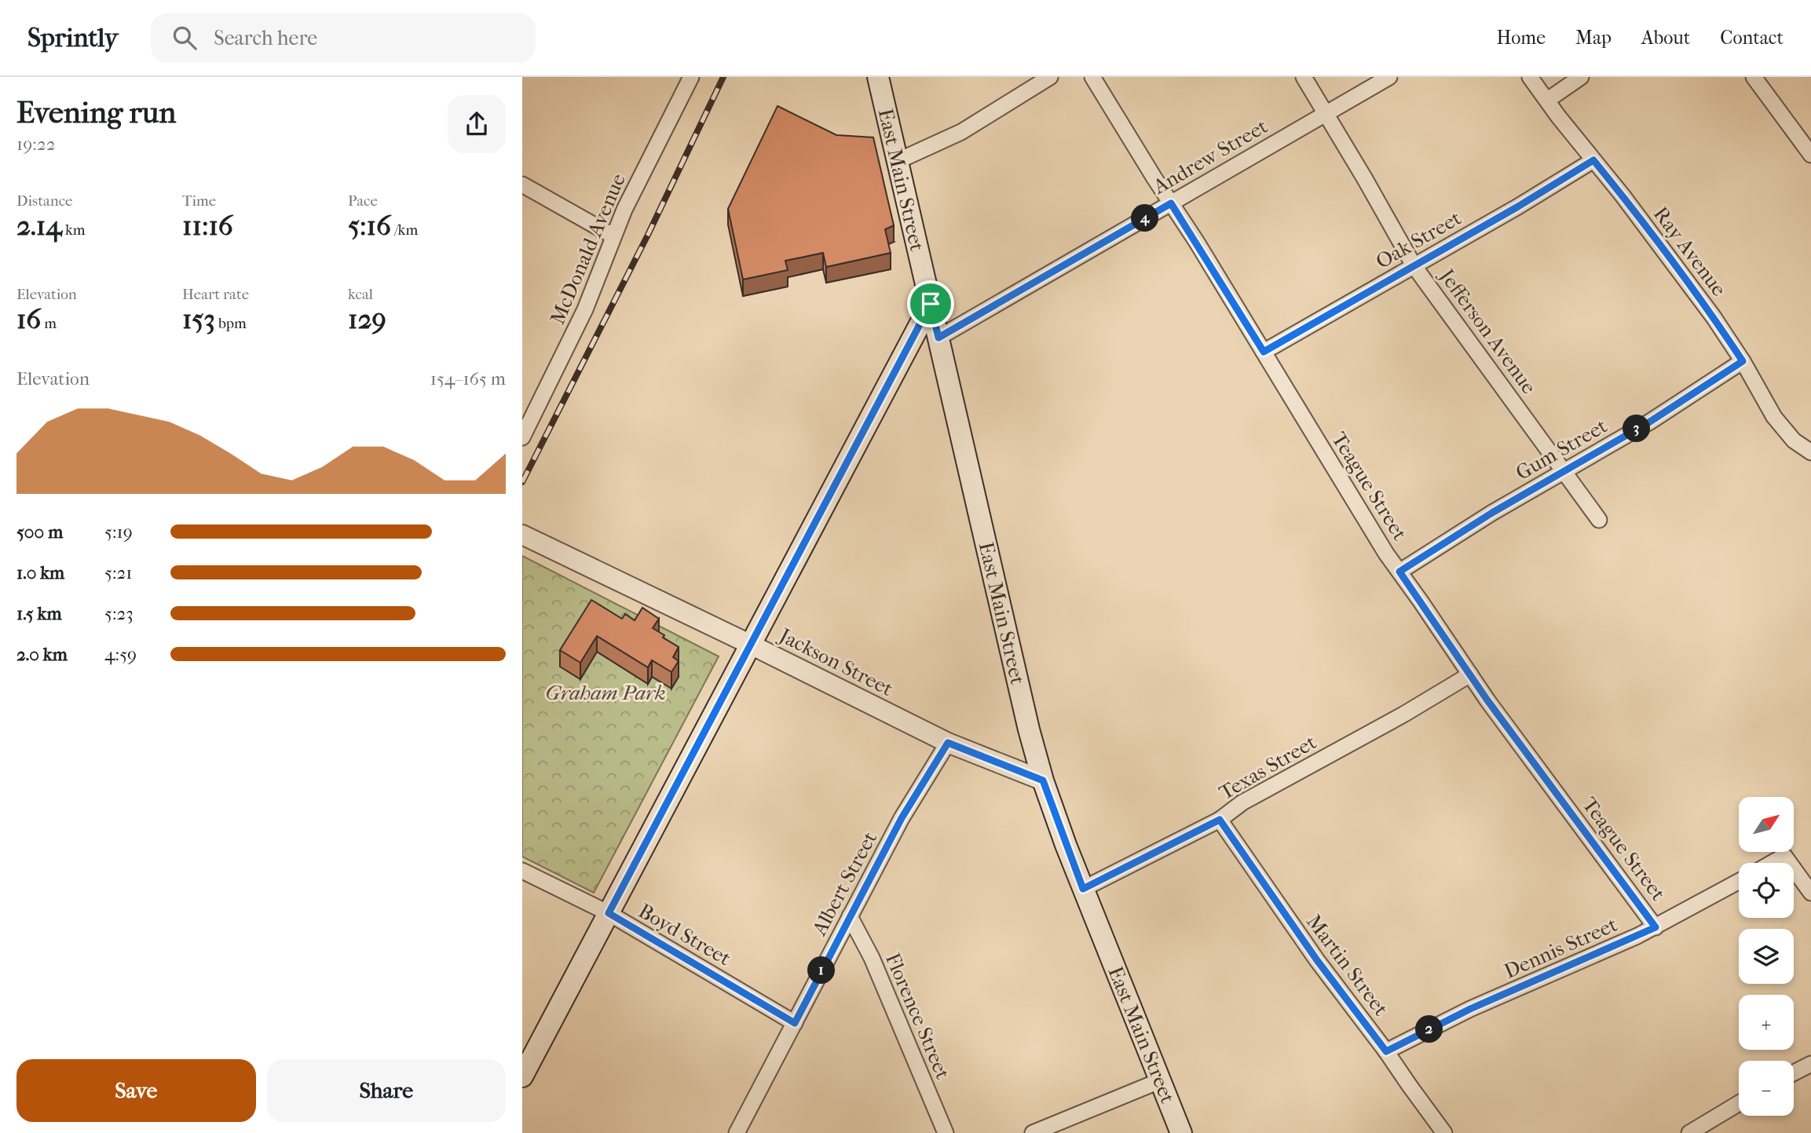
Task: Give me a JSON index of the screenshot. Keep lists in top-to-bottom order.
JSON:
{
  "streets": {
    "main road": ["East Main Street"],
    "street": [
      "Andrew Street",
      "Oak Street",
      "McDonald Avenue",
      "Ray Avenue",
      "Jefferson Avenue",
      "Gum Street",
      "Teague Street",
      "Jackson Street",
      "Texas Street",
      "Albert Street",
      "Boyd Street",
      "Dennis Street",
      "Martin Street",
      "Florence Street"
    ]
  },
  "crossings": [
    ["Andrew Street", "East Main Street"],
    ["Andrew Street", "Jefferson Avenue"],
    ["Andrew Street", "Teague Street"],
    ["East Main Street", "Jackson Street"],
    ["East Main Street", "Texas Street"],
    ["Oak Street", "Ray Avenue"],
    ["Oak Street", "Jefferson Avenue"],
    ["Oak Street", "Teague Street"],
    ["Ray Avenue", "Gum Street"],
    ["Jefferson Avenue", "Gum Street"],
    ["Gum Street", "Teague Street"],
    ["Teague Street", "Texas Street"],
    ["Teague Street", "Dennis Street"],
    ["Jackson Street", "Albert Street"],
    ["Texas Street", "Martin Street"],
    ["Albert Street", "Boyd Street"],
    ["Albert Street", "Florence Street"],
    ["Dennis Street", "Martin Street"]
  ],
  "parks": ["Graham Park"],
  "north": "top right",
  "page": {
    "header": "Sprintly",
    "search": "Search here",
    "nav": [
      "Home",
      "Map",
      "About",
      "Contact"
    ],
    "heading": ["Evening run", "19:22"],
    "stats": [
      ["Distance", "2.14 km"],
      ["Time", "11:16"],
      ["Pace", "5:16 /km"],
      ["Elevation", "16 m"],
      ["Heart rate", "153 bpm"],
      ["kcal", "129"]
    ],
    "pins": [
      "4",
      "3",
      "1",
      "2"
    ],
    "chart": ["Elevation", "154–165 m"],
    "list": [
      {
        "name": "500 m",
        "note": "5:19"
      },
      {
        "name": "1.0 km",
        "note": "5:21"
      },
      {
        "name": "1.5 km",
        "note": "5:23"
      },
      {
        "name": "2.0 km",
        "note": "4:59"
      }
    ],
    "map_buttons": ["+", "−"],
    "buttons": ["Save", "Share"]
  }
}
